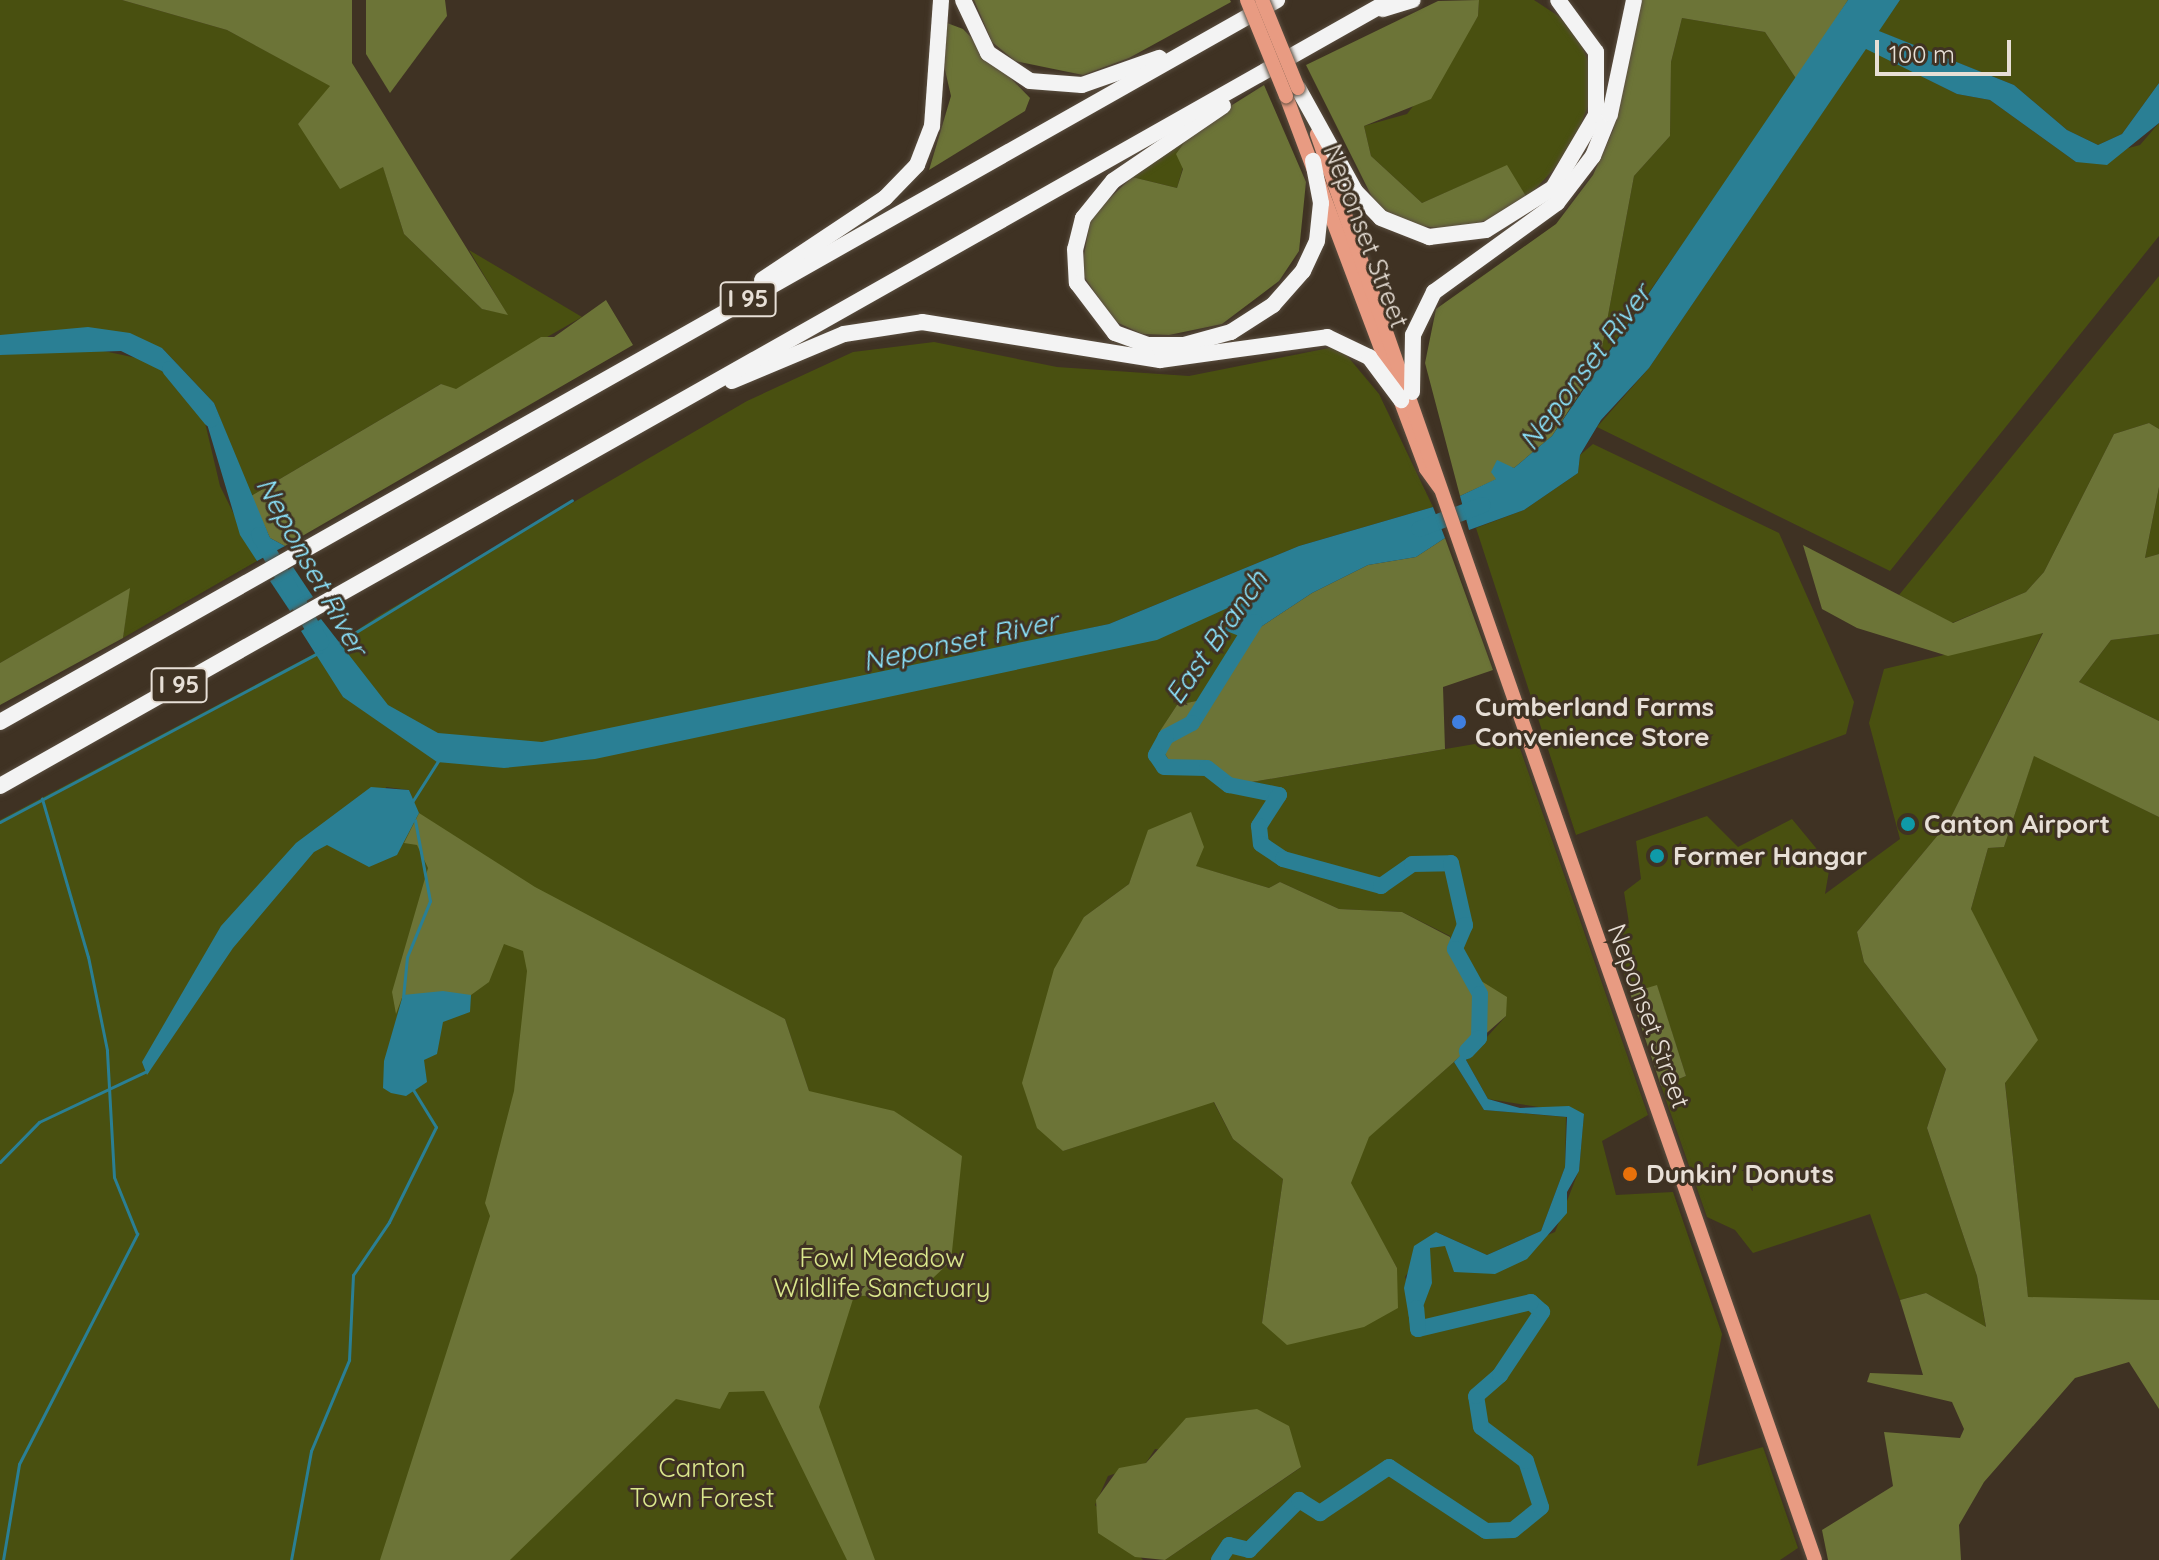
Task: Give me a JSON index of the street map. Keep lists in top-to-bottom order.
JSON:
{
  "streets": {
    "highway": ["I 95"],
    "main road": ["Neponset Street"]
  },
  "water": ["Neponset River", "East Branch"],
  "parks": ["Fowl Meadow Wildlife Sanctuary", "Canton Town Forest"],
  "places": [
    "Cumberland Farms Convenience Store",
    "Canton Airport",
    "Former Hangar",
    "Dunkin' Donuts"
  ],
  "scale_bar": "100 m"
}
